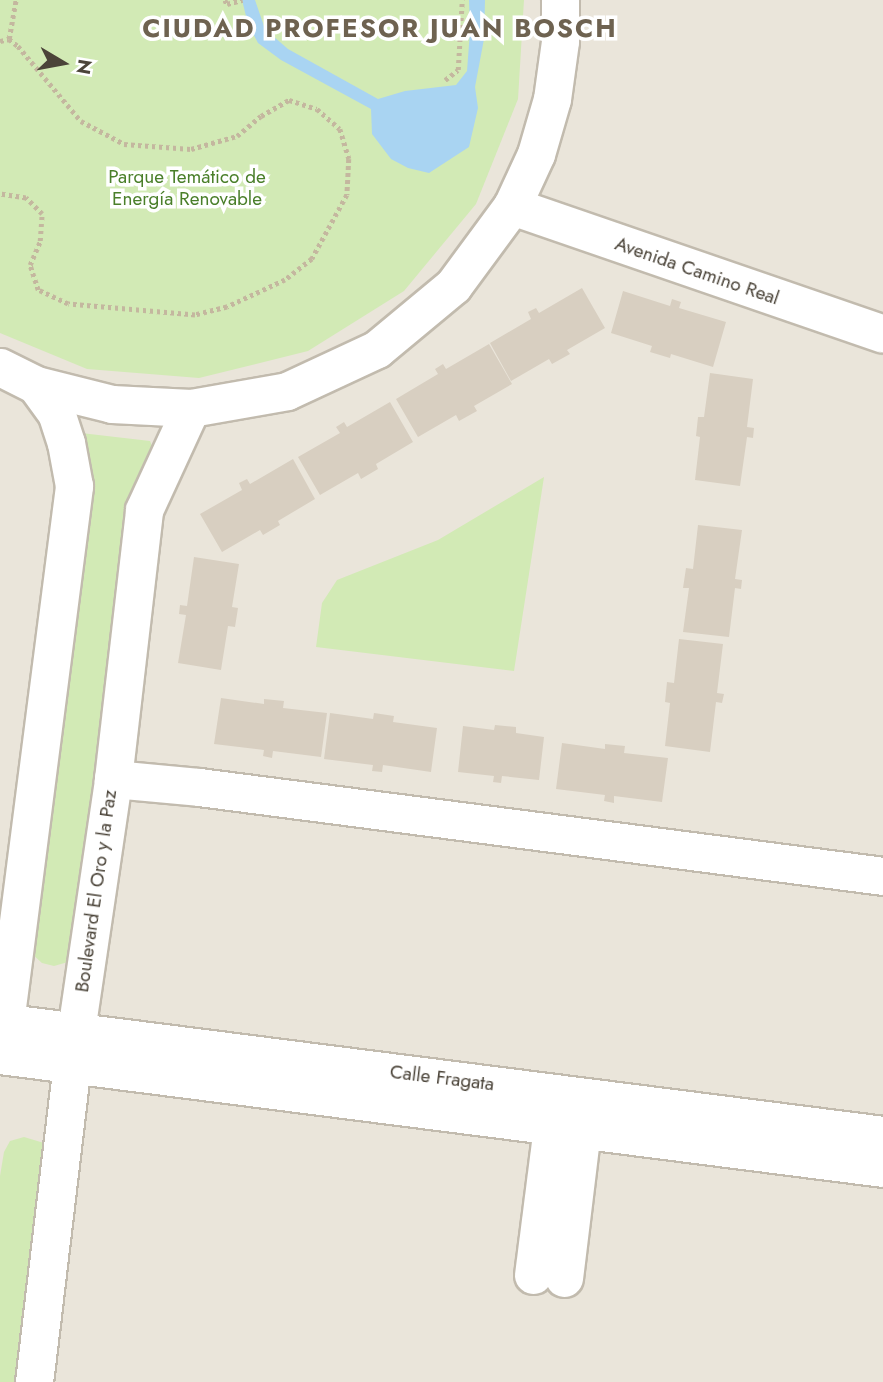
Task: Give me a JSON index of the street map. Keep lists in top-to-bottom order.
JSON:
{
  "streets": {
    "street": ["Avenida Camino Real", "Boulevard El Oro y la Paz", "Calle Fragata"]
  },
  "crossings": [
    ["Boulevard El Oro y la Paz", "Calle Fragata"]
  ],
  "districts": ["CIUDAD PROFESOR JUAN BOSCH"],
  "parks": ["Parque Temático de Energía Renovable"],
  "north": "right"
}
